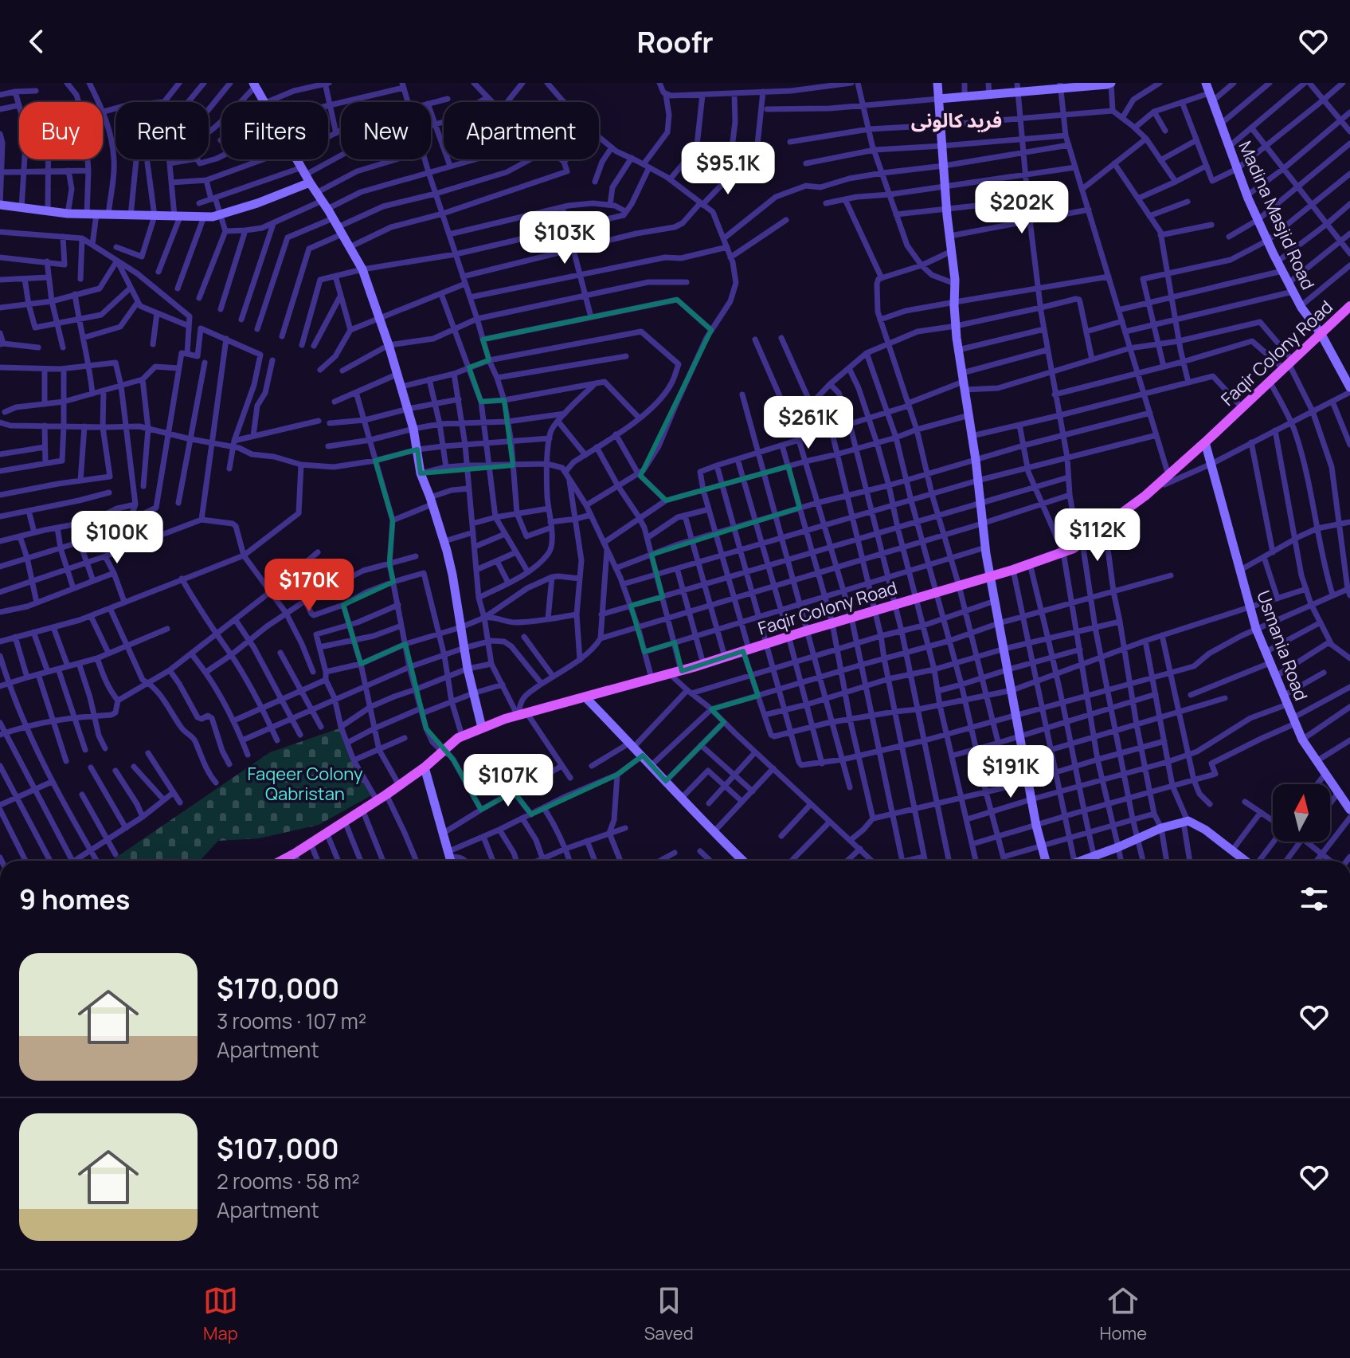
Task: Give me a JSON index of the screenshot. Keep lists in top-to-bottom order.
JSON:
{
  "streets": {
    "main road": ["Madina Masjid Road", "Faqir Colony Road", "Usmania Road"]
  },
  "crossings": [
    ["Madina Masjid Road", "Faqir Colony Road"],
    ["Faqir Colony Road", "Usmania Road"]
  ],
  "districts": ["فرید کالونی"],
  "parks": ["Faqeer Colony Qabristan"],
  "north": "top",
  "page": {
    "header": "Roofr",
    "chip": [
      "Buy",
      "Rent",
      "Filters",
      "New",
      "Apartment"
    ],
    "price": [
      "$95.1K",
      "$202K",
      "$103K",
      "$261K",
      "$112K",
      "$100K",
      "$170K",
      "$191K",
      "$107K"
    ],
    "heading": "9 homes",
    "list": [
      {
        "name": "$170,000",
        "note": "3 rooms · 107 m² · Apartment"
      },
      {
        "name": "$107,000",
        "note": "2 rooms · 58 m² · Apartment"
      }
    ],
    "tabs": ["Map", "Saved", "Home"]
  }
}
